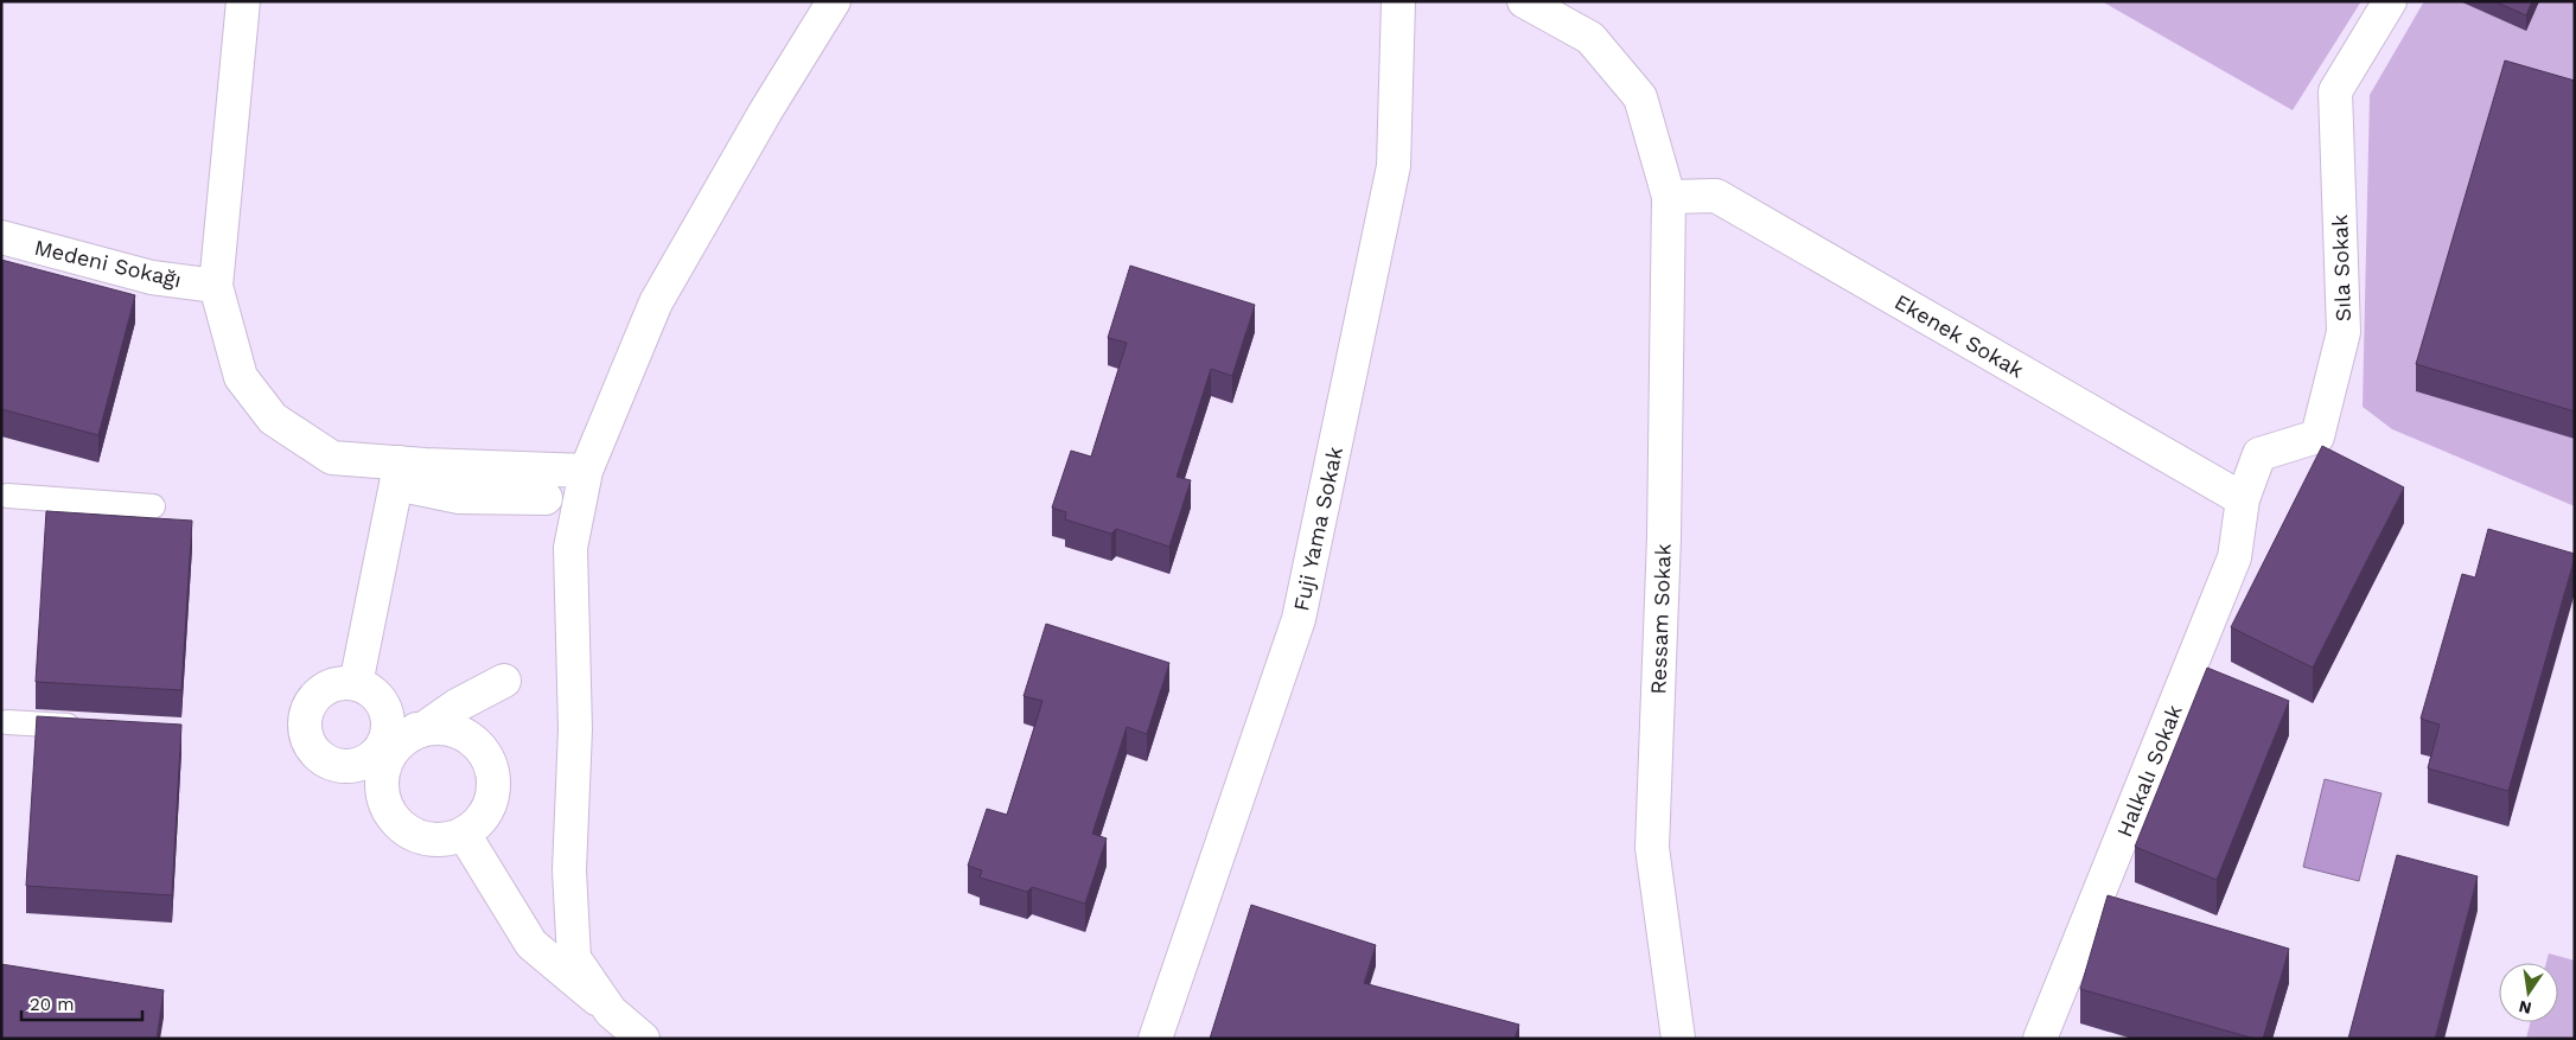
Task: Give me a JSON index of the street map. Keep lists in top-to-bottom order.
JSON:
{
  "streets": {
    "street": [
      "Medeni Sokağı",
      "Sıla Sokak",
      "Ekenek Sokak",
      "Fuji Yama Sokak",
      "Ressam Sokak",
      "Halkalı Sokak"
    ]
  },
  "crossings": [
    ["Sıla Sokak", "Ekenek Sokak"],
    ["Sıla Sokak", "Halkalı Sokak"],
    ["Ekenek Sokak", "Ressam Sokak"],
    ["Ekenek Sokak", "Halkalı Sokak"]
  ],
  "scale_bar": "20 m",
  "north": "bottom"
}
